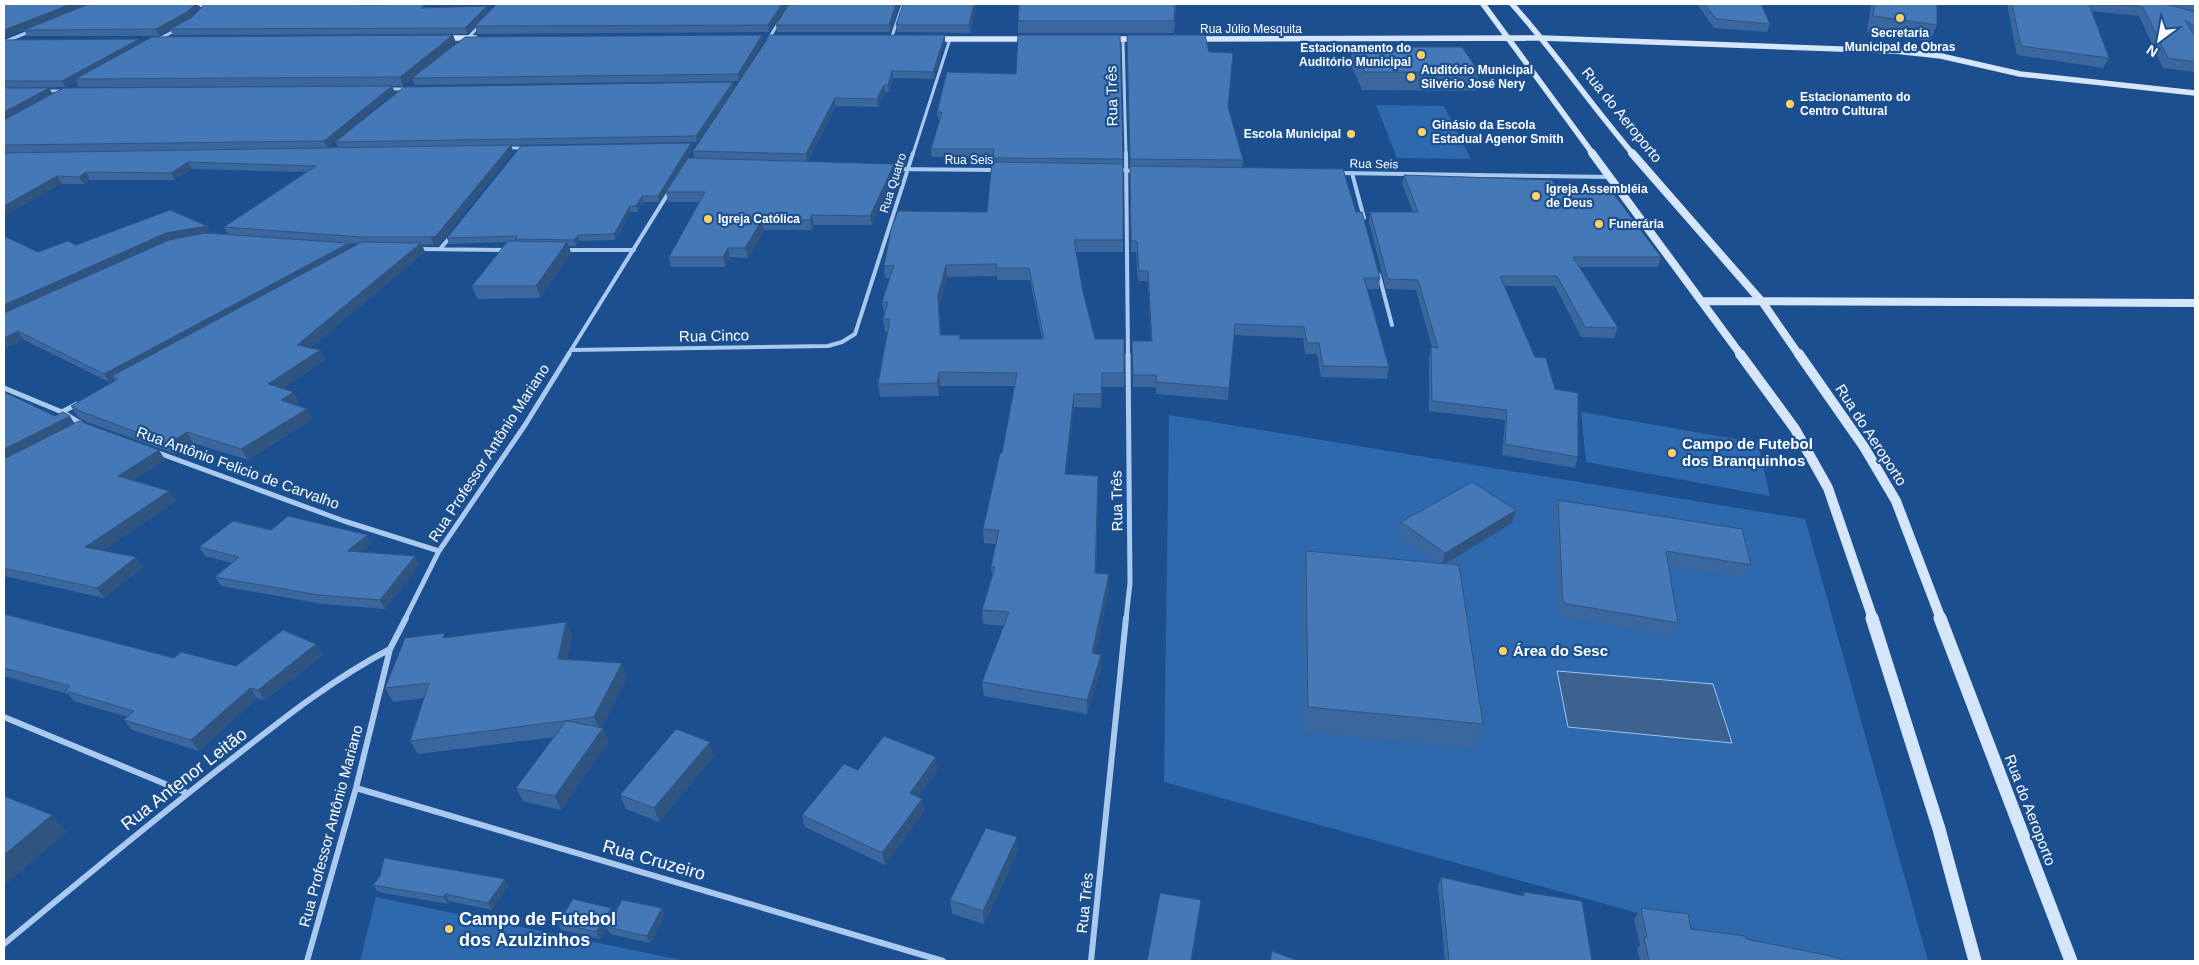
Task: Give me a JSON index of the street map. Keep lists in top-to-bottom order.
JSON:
{
  "streets": {
    "main road": ["Rua Júlio Mesquita", "Rua do Aeroporto"],
    "street": [
      "Rua Três",
      "Rua Seis",
      "Rua Quatro",
      "Rua Cinco",
      "Rua Professor Antônio Mariano",
      "Rua Antônio Felicio de Carvalho",
      "Rua Antenor Leitão",
      "Rua Cruzeiro"
    ]
  },
  "crossings": [
    ["Rua Júlio Mesquita", "Rua do Aeroporto"],
    ["Rua Seis", "Rua Quatro"],
    ["Rua Quatro", "Rua Cinco"],
    ["Rua Cinco", "Rua Professor Antônio Mariano"],
    ["Rua Professor Antônio Mariano", "Rua Antônio Felicio de Carvalho"],
    ["Rua Professor Antônio Mariano", "Rua Antenor Leitão"],
    ["Rua Professor Antônio Mariano", "Rua Cruzeiro"]
  ],
  "places": [
    "Secretaria Municipal de Obras",
    "Estacionamento do Auditório Municipal",
    "Auditório Municipal Silvério José Nery",
    "Estacionamento do Centro Cultural",
    "Ginásio da Escola Estadual Agenor Smith",
    "Escola Municipal",
    "Igreja Assembléia de Deus",
    "Igreja Católica",
    "Funerária",
    "Campo de Futebol dos Branquinhos",
    "Área do Sesc",
    "Campo de Futebol dos Azulzinhos"
  ],
  "north": "bottom left"
}
